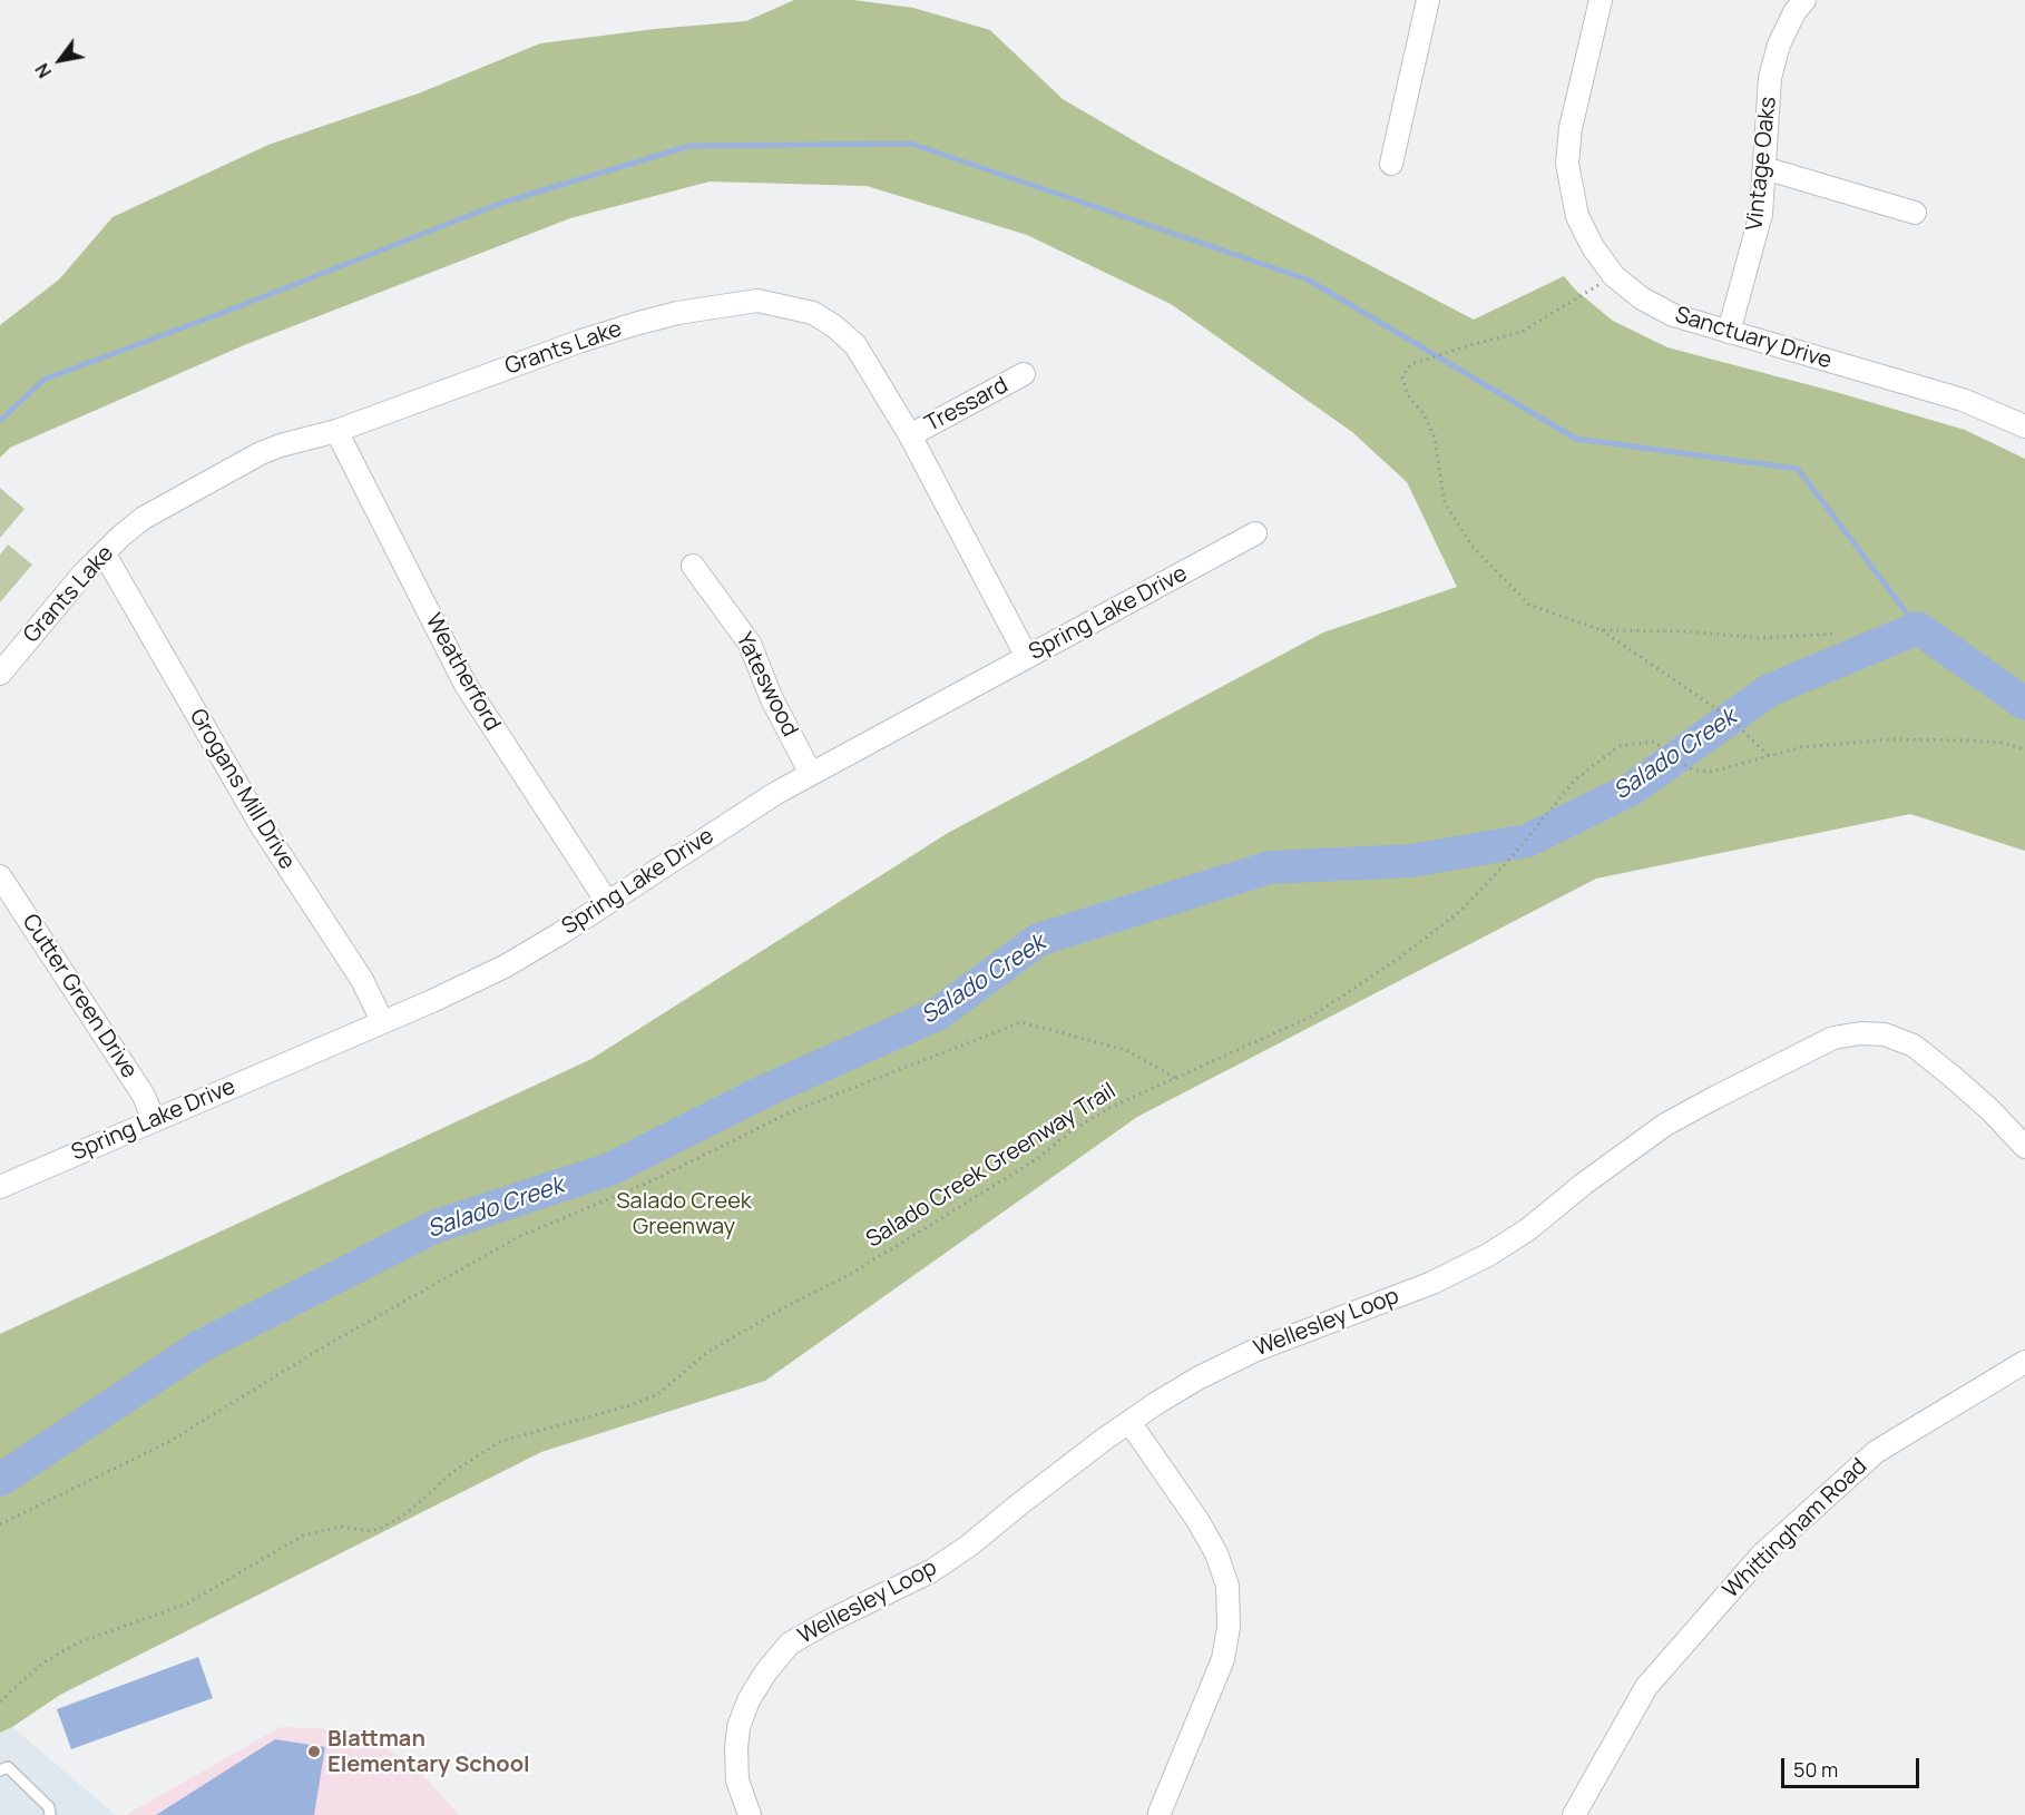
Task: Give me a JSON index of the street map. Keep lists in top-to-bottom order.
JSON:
{
  "streets": {
    "street": [
      "Vintage Oaks",
      "Sanctuary Drive",
      "Grants Lake",
      "Tressard",
      "Spring Lake Drive",
      "Weatherford",
      "Yateswood",
      "Grogans Mill Drive",
      "Cutter Green Drive",
      "Wellesley Loop",
      "Whittingham Road"
    ],
    "path": ["Salado Creek Greenway Trail"]
  },
  "crossings": [
    ["Vintage Oaks", "Sanctuary Drive"],
    ["Grants Lake", "Tressard"],
    ["Grants Lake", "Spring Lake Drive"],
    ["Grants Lake", "Weatherford"],
    ["Grants Lake", "Grogans Mill Drive"],
    ["Spring Lake Drive", "Weatherford"],
    ["Spring Lake Drive", "Yateswood"],
    ["Spring Lake Drive", "Grogans Mill Drive"],
    ["Spring Lake Drive", "Cutter Green Drive"]
  ],
  "water": ["Salado Creek"],
  "parks": ["Salado Creek Greenway"],
  "places": ["Blattman Elementary School"],
  "scale_bar": "50 m",
  "north": "bottom left"
}
